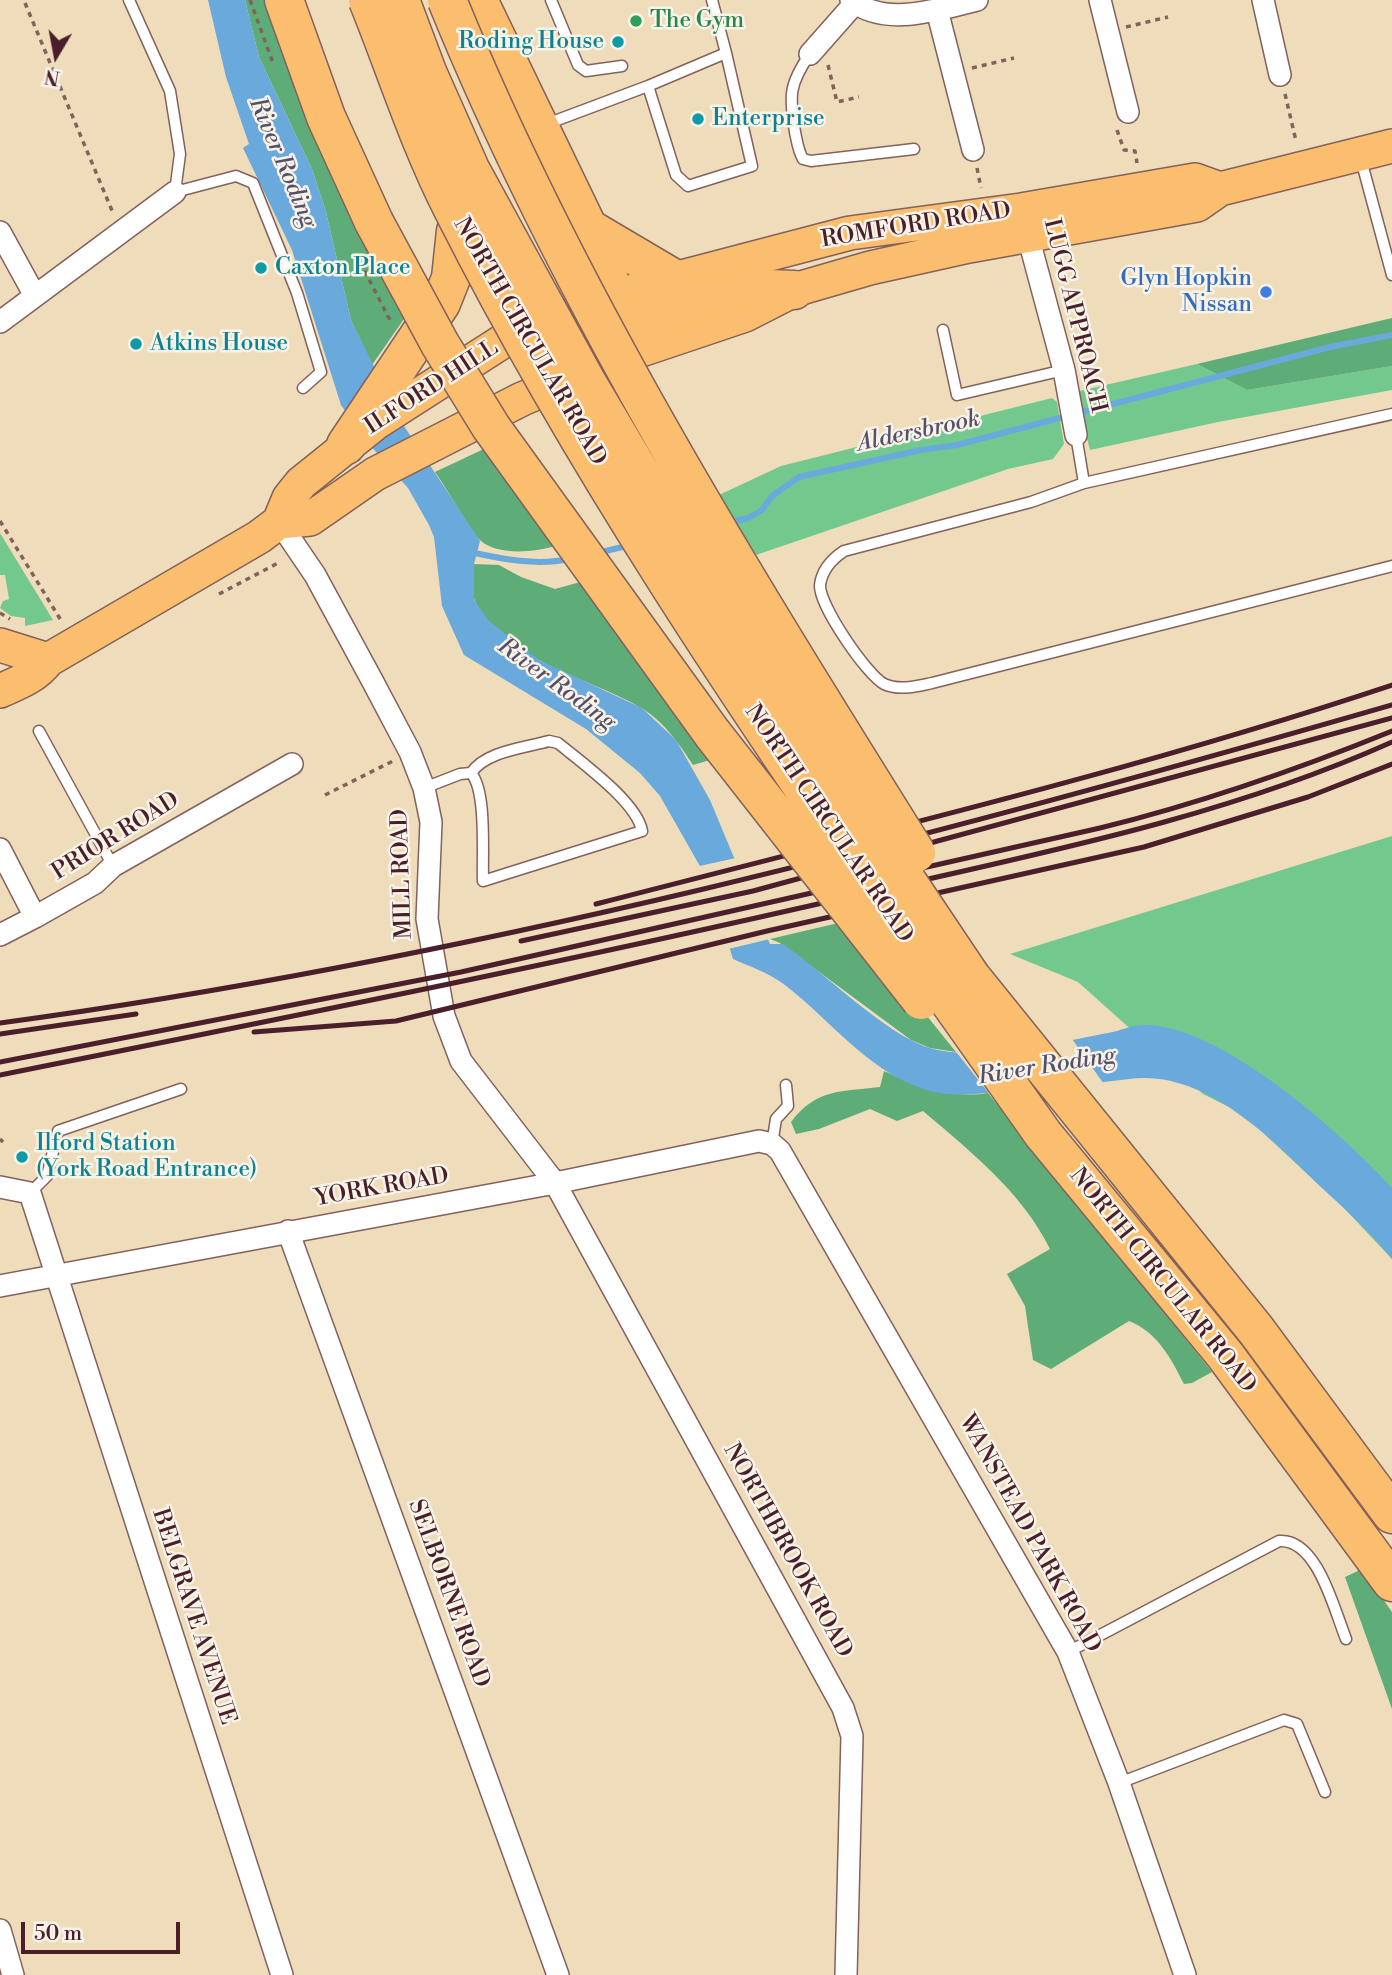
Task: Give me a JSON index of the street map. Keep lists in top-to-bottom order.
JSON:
{
  "streets": {
    "highway": ["NORTH CIRCULAR ROAD"],
    "main road": ["ROMFORD ROAD", "ILFORD HILL"],
    "street": [
      "LUGG APPROACH",
      "PRIOR ROAD",
      "MILL ROAD",
      "YORK ROAD",
      "WANSTEAD PARK ROAD",
      "NORTHBROOK ROAD",
      "SELBORNE ROAD",
      "BELGRAVE AVENUE"
    ]
  },
  "crossings": [
    ["ROMFORD ROAD", "LUGG APPROACH"],
    ["ROMFORD ROAD", "ILFORD HILL"],
    ["ILFORD HILL", "MILL ROAD"],
    ["MILL ROAD", "YORK ROAD"],
    ["MILL ROAD", "NORTHBROOK ROAD"],
    ["YORK ROAD", "WANSTEAD PARK ROAD"],
    ["YORK ROAD", "NORTHBROOK ROAD"],
    ["YORK ROAD", "SELBORNE ROAD"],
    ["YORK ROAD", "BELGRAVE AVENUE"]
  ],
  "water": ["River Roding", "Aldersbrook"],
  "places": [
    "The Gym",
    "Roding House",
    "Enterprise",
    "Caxton Place",
    "Glyn Hopkin Nissan",
    "Atkins House",
    "Ilford Station (York Road Entrance)"
  ],
  "scale_bar": "50 m",
  "north": "bottom"
}
